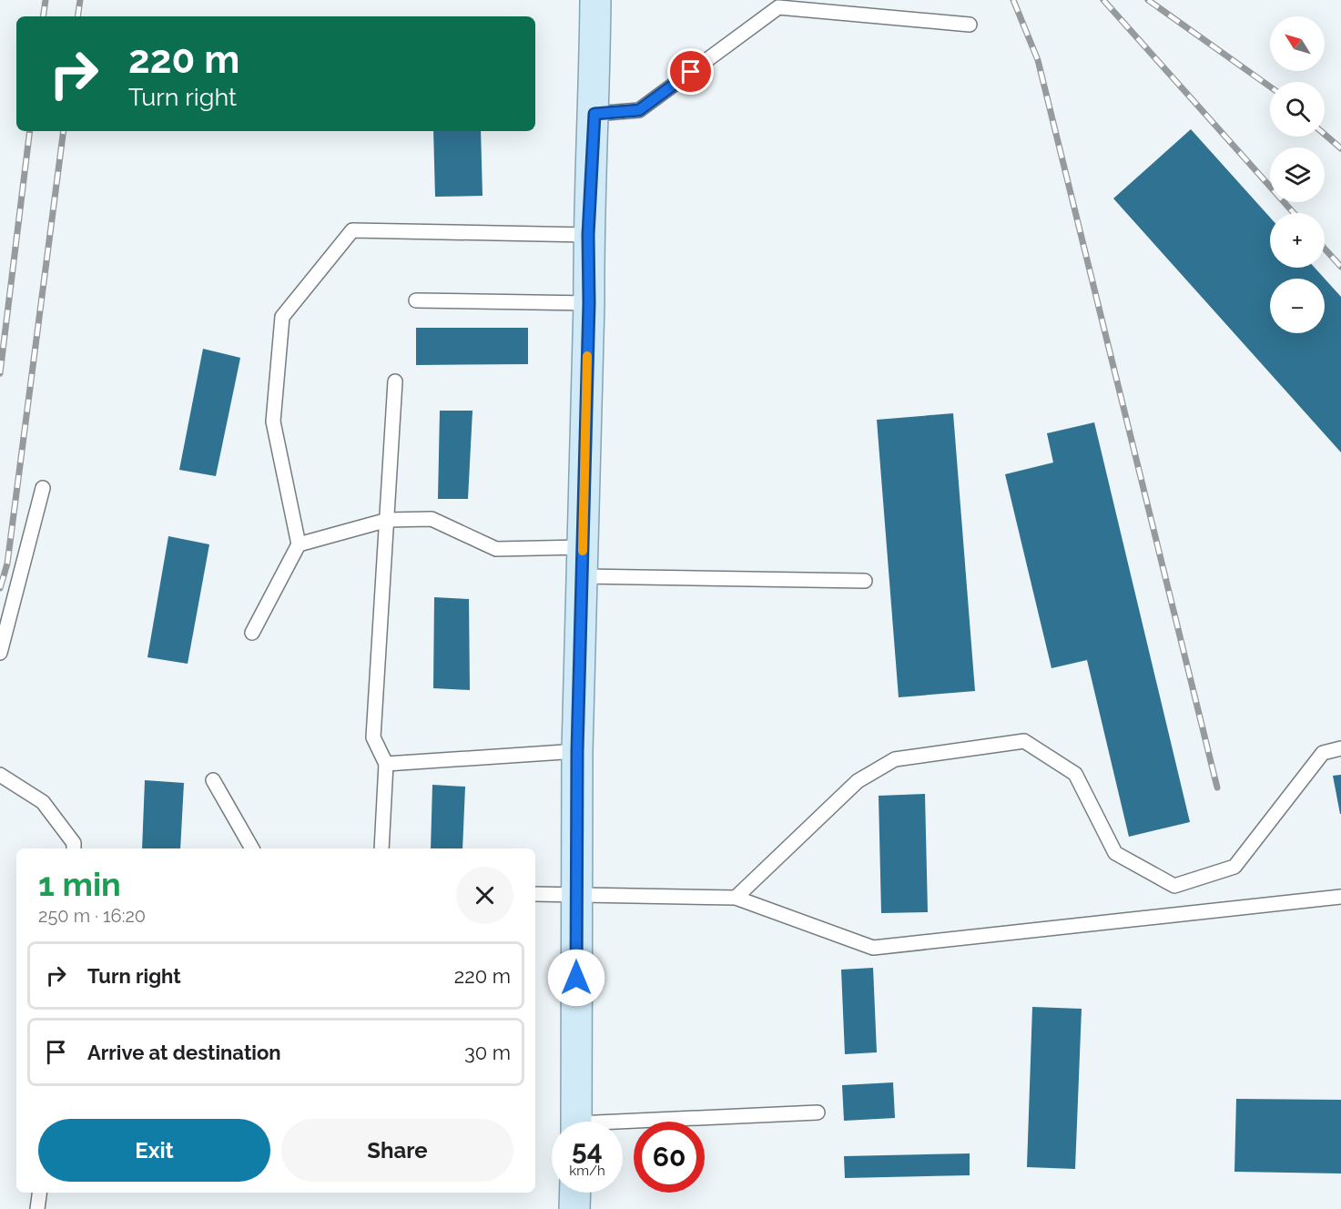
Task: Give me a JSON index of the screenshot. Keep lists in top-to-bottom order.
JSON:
{
  "north": "top left",
  "page": {
    "map_buttons": ["+", "−"],
    "turn": ["220 m", "Turn right"],
    "heading": ["1 min", "250 m · 16:20"],
    "list": [
      {
        "name": "Turn right",
        "value": "220 m"
      },
      {
        "name": "Arrive at destination",
        "value": "30 m"
      }
    ],
    "buttons": ["Exit", "Share"],
    "speed": "54 km/h",
    "limit": "60"
  }
}
